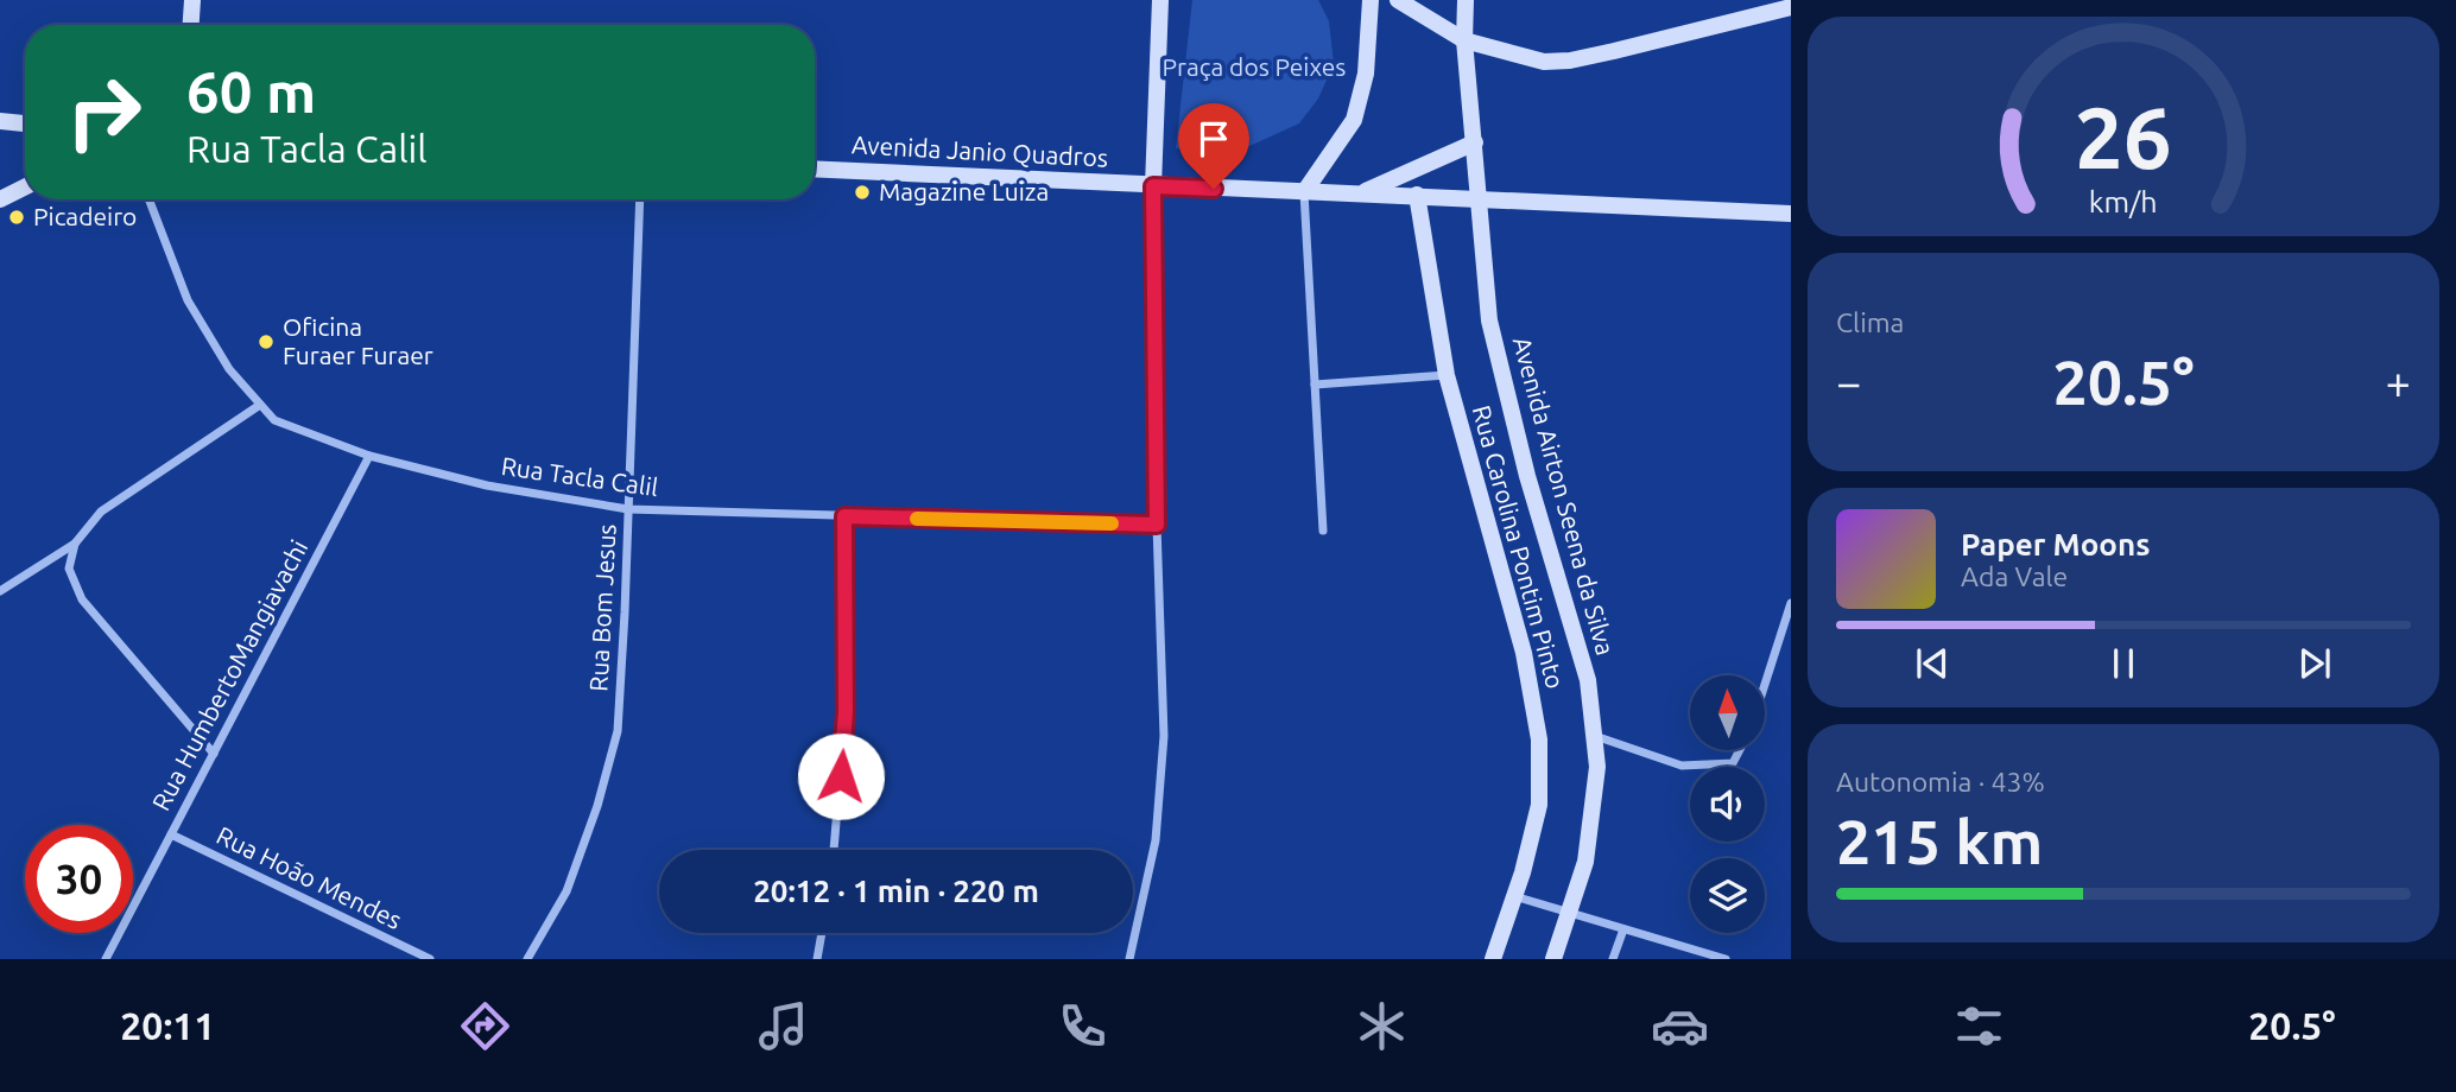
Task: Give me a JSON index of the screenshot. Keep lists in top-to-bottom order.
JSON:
{
  "streets": {
    "main road": ["Avenida Janio Quadros", "Avenida Airton Seena da Silva", "Rua Carolina Pontim Pinto"],
    "street": [
      "Rua Tacla Calil",
      "Rua Bom Jesus",
      "Rua HumbertoMangiavachi",
      "Rua Hoão Mendes"
    ]
  },
  "crossings": [
    ["Avenida Janio Quadros", "Avenida Airton Seena da Silva"],
    ["Avenida Janio Quadros", "Rua Carolina Pontim Pinto"],
    ["Rua Tacla Calil", "Rua Bom Jesus"],
    ["Rua Tacla Calil", "Rua HumbertoMangiavachi"],
    ["Rua HumbertoMangiavachi", "Rua Hoão Mendes"]
  ],
  "parks": ["Praça dos Peixes"],
  "places": ["Magazine Luiza", "Picadeiro", "Oficina Furaer Furaer"],
  "north": "top",
  "page": {
    "turn": ["60 m", "Rua Tacla Calil"],
    "tile": [
      "Clima",
      ["Autonomia · 43%", "215 km"]
    ],
    "heat": ["−", "20.5°", "+"],
    "song": ["Paper Moons", "Ada Vale"],
    "limit": "30",
    "trip": "20:12 · 1 min · 220 m",
    "tabs": ["20:11", "20.5°"],
    "gauge": ["26", "km/h"]
  }
}
